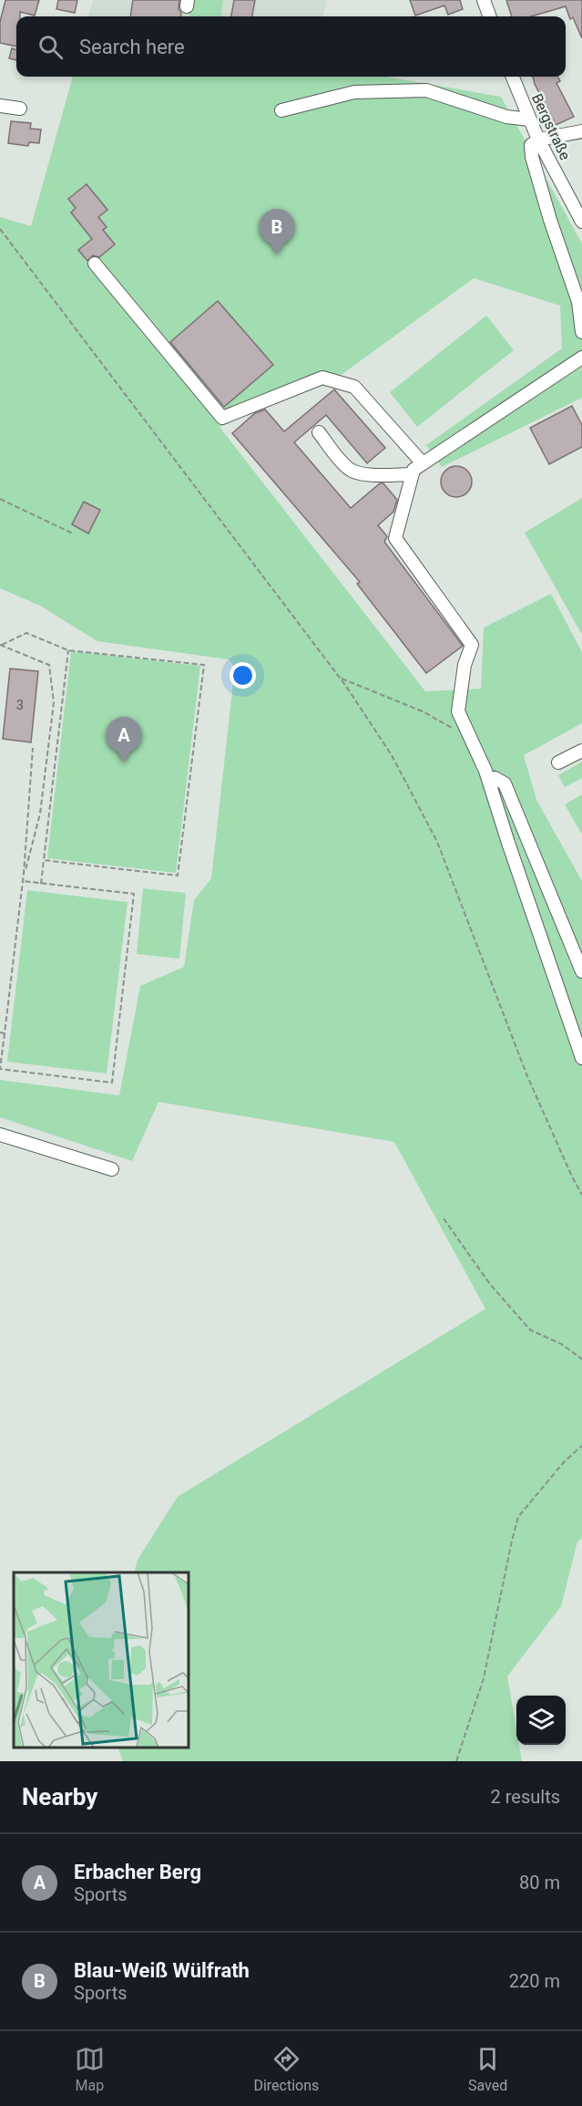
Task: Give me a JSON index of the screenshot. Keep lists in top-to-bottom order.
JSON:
{
  "streets": {
    "street": ["Bergstraße"]
  },
  "house_numbers": ["3"],
  "page": {
    "search": "Search here",
    "pins": ["B", "A"],
    "heading": ["Nearby", "2 results"],
    "list": [
      {
        "mark": "A",
        "name": "Erbacher Berg",
        "note": "Sports",
        "value": "80 m"
      },
      {
        "mark": "B",
        "name": "Blau-Weiß Wülfrath",
        "note": "Sports",
        "value": "220 m"
      }
    ],
    "nav": ["Map", "Directions", "Saved"]
  }
}
